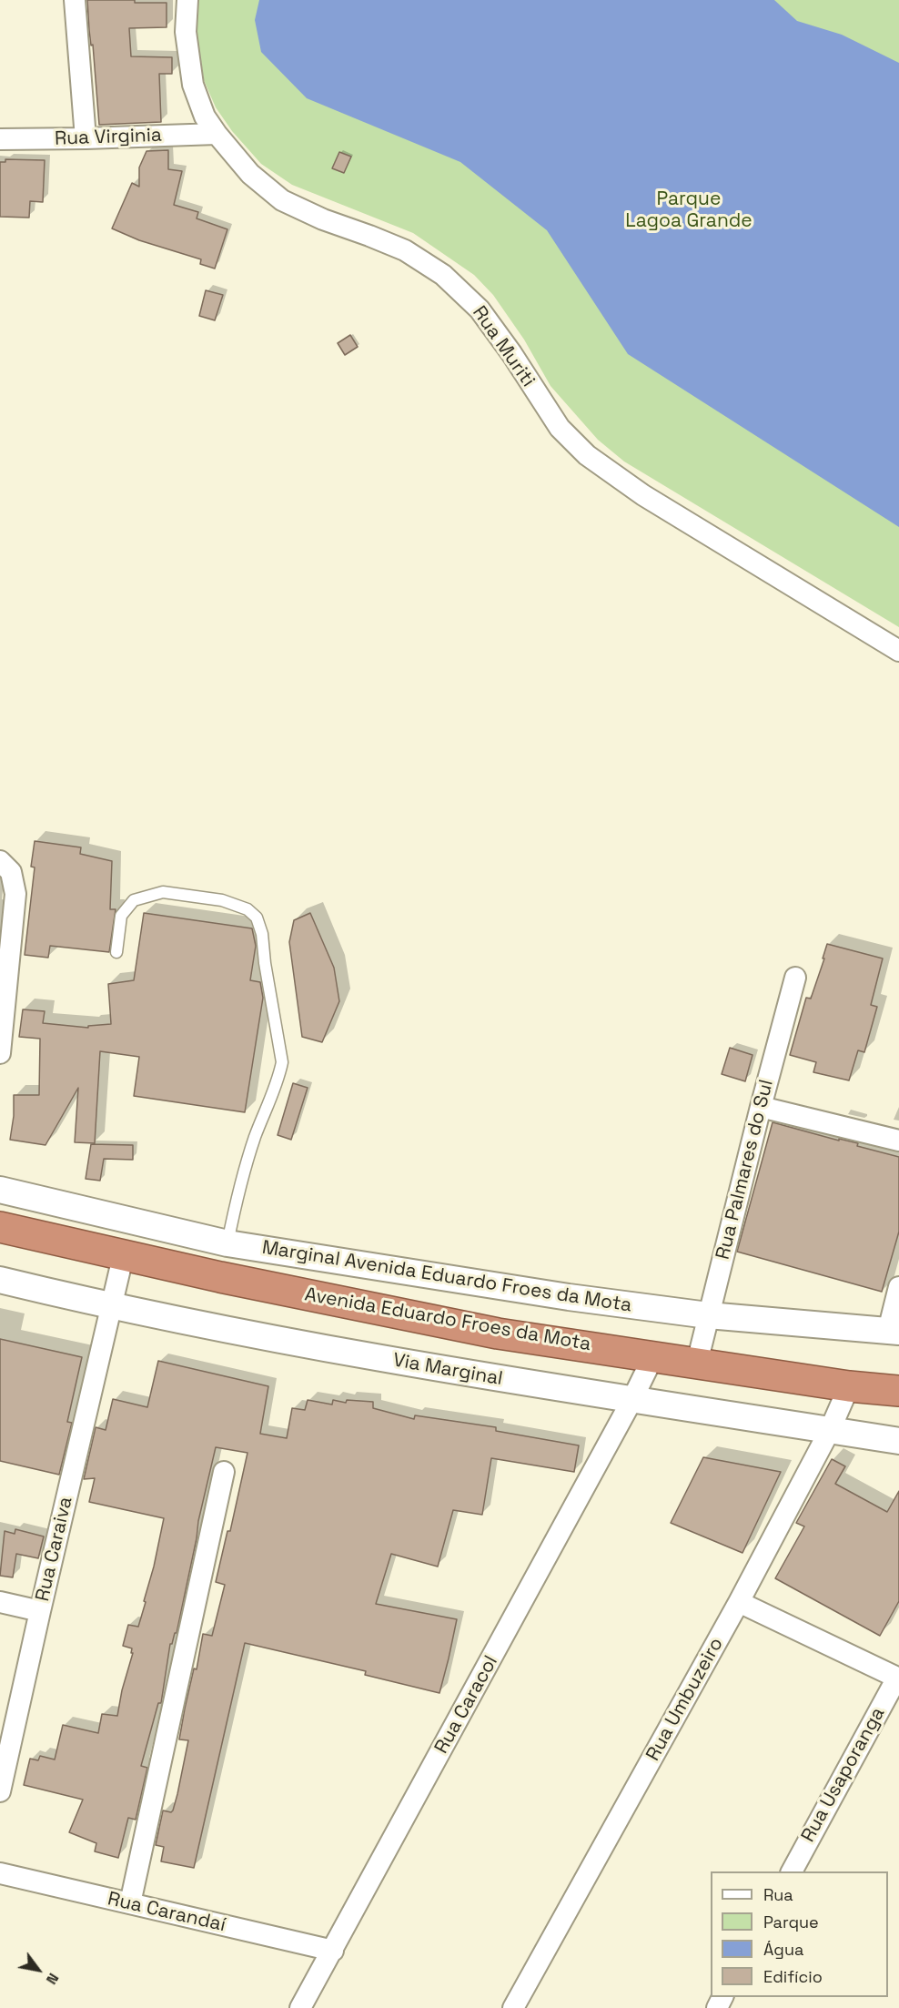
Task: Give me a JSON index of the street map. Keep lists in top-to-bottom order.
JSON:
{
  "streets": {
    "highway": ["Avenida Eduardo Froes da Mota"],
    "street": [
      "Rua Virginia",
      "Rua Muriti",
      "Rua Palmares do Sul",
      "Marginal Avenida Eduardo Froes da Mota",
      "Via Marginal",
      "Rua Caraiva",
      "Rua Umbuzeiro",
      "Rua Caracol",
      "Rua Usaporanga",
      "Rua Carandaí"
    ]
  },
  "crossings": [
    ["Rua Virginia", "Rua Muriti"],
    ["Rua Palmares do Sul", "Marginal Avenida Eduardo Froes da Mota"],
    ["Rua Palmares do Sul", "Avenida Eduardo Froes da Mota"],
    ["Avenida Eduardo Froes da Mota", "Rua Caraiva"],
    ["Avenida Eduardo Froes da Mota", "Rua Umbuzeiro"],
    ["Avenida Eduardo Froes da Mota", "Rua Caracol"],
    ["Via Marginal", "Rua Caraiva"],
    ["Via Marginal", "Rua Umbuzeiro"],
    ["Via Marginal", "Rua Caracol"],
    ["Rua Caracol", "Rua Carandaí"]
  ],
  "parks": ["Parque Lagoa Grande"],
  "legend": [
    "Rua",
    "Parque",
    "Água",
    "Edifício"
  ],
  "north": "bottom right"
}
